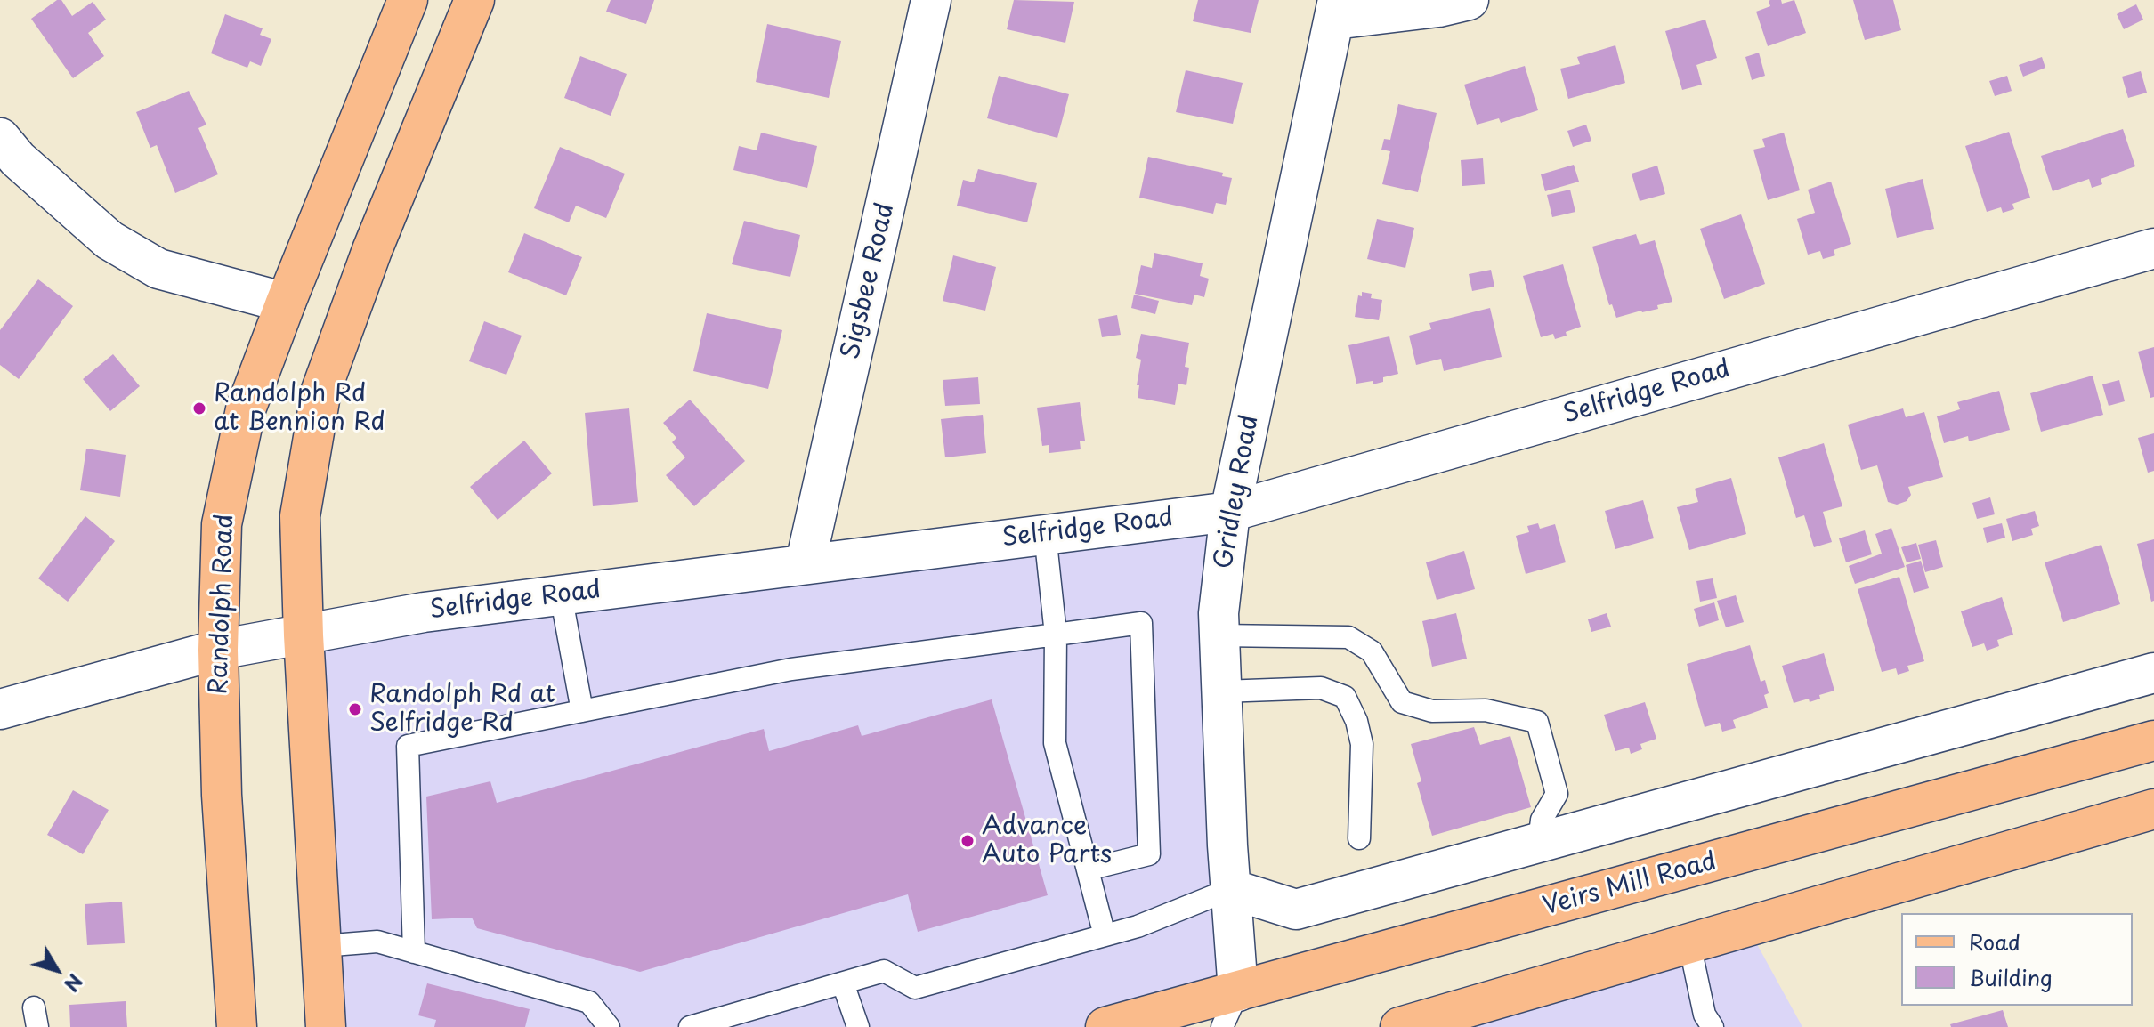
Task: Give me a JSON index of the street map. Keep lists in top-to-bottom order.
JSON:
{
  "streets": {
    "main road": ["Randolph Road", "Veirs Mill Road"],
    "street": ["Sigsbee Road", "Selfridge Road", "Gridley Road"]
  },
  "crossings": [
    ["Sigsbee Road", "Selfridge Road"],
    ["Selfridge Road", "Gridley Road"],
    ["Selfridge Road", "Randolph Road"],
    ["Gridley Road", "Veirs Mill Road"]
  ],
  "places": ["Randolph Rd at Bennion Rd", "Randolph Rd at Selfridge Rd", "Advance Auto Parts"],
  "legend": ["Road", "Building"],
  "north": "bottom right"
}
